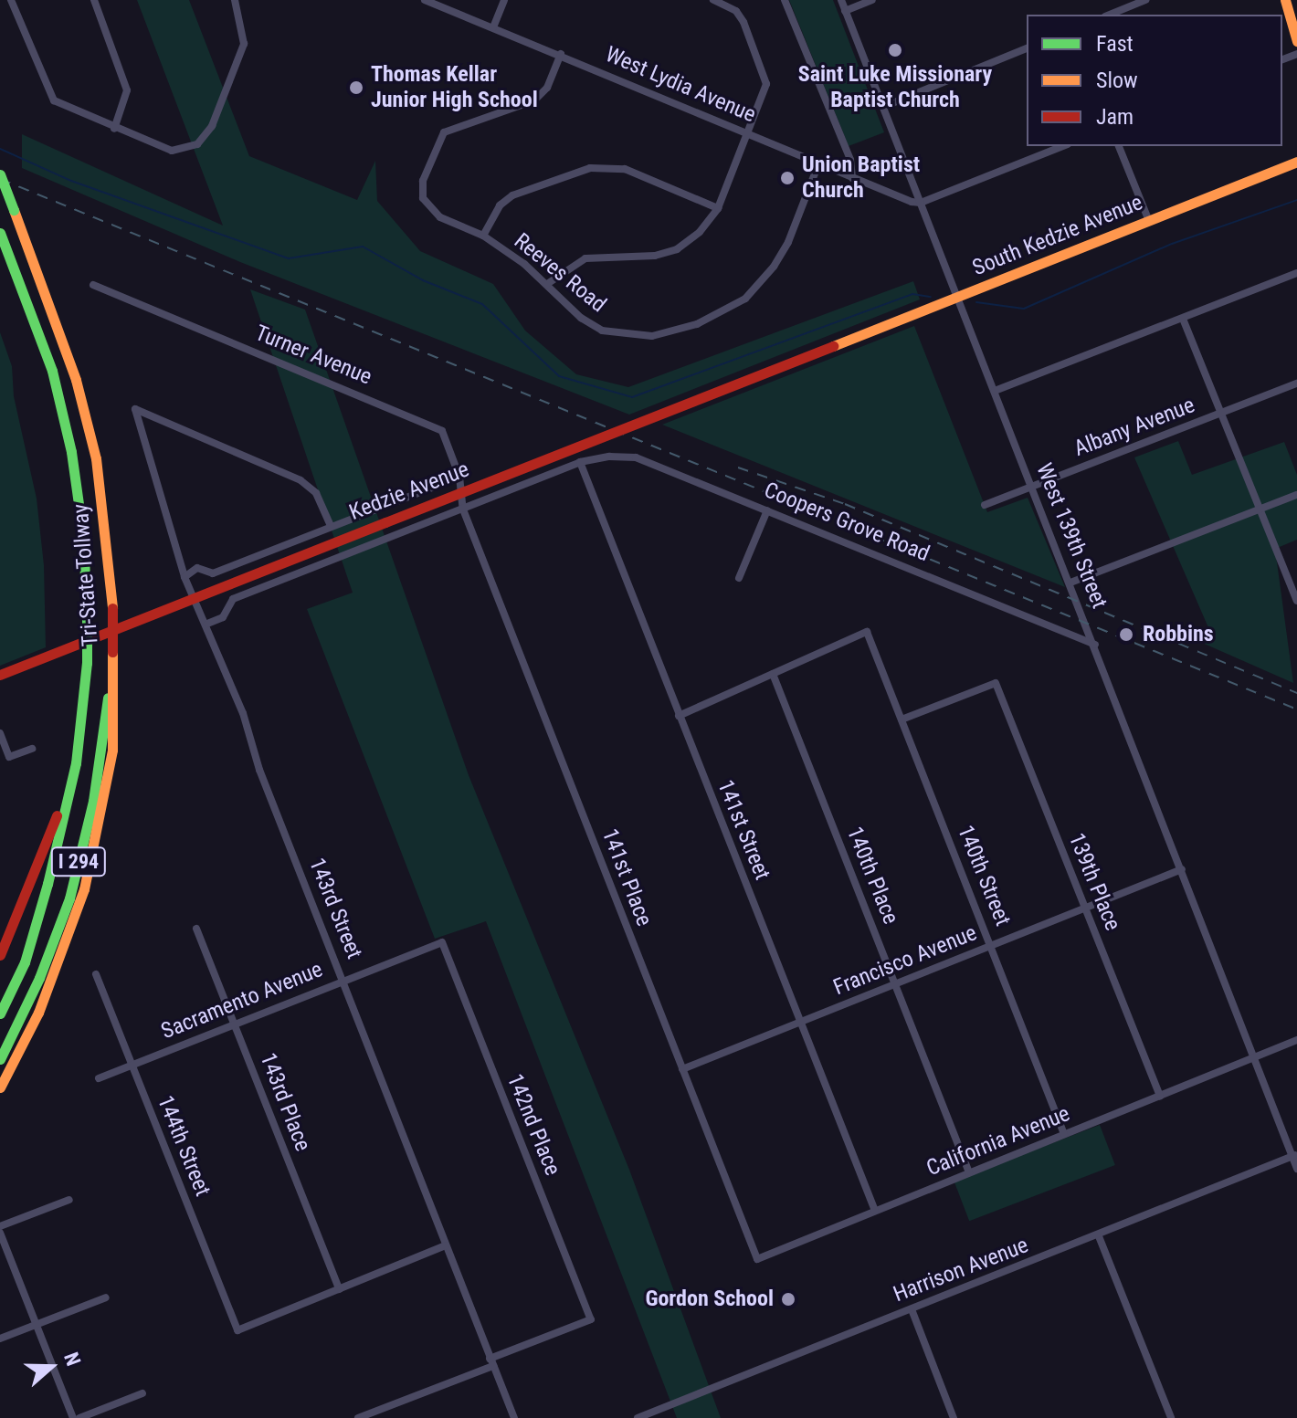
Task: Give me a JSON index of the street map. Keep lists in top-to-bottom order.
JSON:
{
  "streets": {
    "main road": [
      "South Kedzie Avenue",
      "Kedzie Avenue",
      "Tri-State Tollway",
      "I 294"
    ],
    "street": [
      "West Lydia Avenue",
      "Reeves Road",
      "Turner Avenue",
      "Albany Avenue",
      "Coopers Grove Road",
      "West 139th Street",
      "141st Street",
      "140th Place",
      "140th Street",
      "141st Place",
      "139th Place",
      "143rd Street",
      "Francisco Avenue",
      "Sacramento Avenue",
      "143rd Place",
      "142nd Place",
      "California Avenue",
      "144th Street",
      "Harrison Avenue"
    ]
  },
  "crossings": [
    ["West Lydia Avenue", "Reeves Road"],
    ["West Lydia Avenue", "West 139th Street"],
    ["South Kedzie Avenue", "Kedzie Avenue"],
    ["South Kedzie Avenue", "West 139th Street"],
    ["Turner Avenue", "Coopers Grove Road"],
    ["Turner Avenue", "141st Place"],
    ["Albany Avenue", "West 139th Street"],
    ["Kedzie Avenue", "143rd Street"],
    ["Coopers Grove Road", "West 139th Street"],
    ["Coopers Grove Road", "141st Street"],
    ["Coopers Grove Road", "141st Place"],
    ["Coopers Grove Road", "143rd Street"],
    ["West 139th Street", "Francisco Avenue"],
    ["West 139th Street", "California Avenue"],
    ["West 139th Street", "Harrison Avenue"],
    ["141st Street", "Francisco Avenue"],
    ["141st Street", "California Avenue"],
    ["140th Place", "140th Street"],
    ["140th Place", "Francisco Avenue"],
    ["140th Place", "California Avenue"],
    ["140th Street", "139th Place"],
    ["140th Street", "Francisco Avenue"],
    ["140th Street", "California Avenue"],
    ["141st Place", "Francisco Avenue"],
    ["141st Place", "California Avenue"],
    ["139th Place", "Francisco Avenue"],
    ["139th Place", "California Avenue"],
    ["143rd Street", "Sacramento Avenue"],
    ["143rd Street", "142nd Place"],
    ["Sacramento Avenue", "143rd Place"],
    ["Sacramento Avenue", "142nd Place"],
    ["Sacramento Avenue", "144th Street"],
    ["143rd Place", "144th Street"]
  ],
  "places": [
    "Saint Luke Missionary Baptist Church",
    "Thomas Kellar Junior High School",
    "Union Baptist Church",
    "Robbins",
    "Gordon School"
  ],
  "legend": ["Fast", "Slow", "Jam"],
  "north": "right"
}
